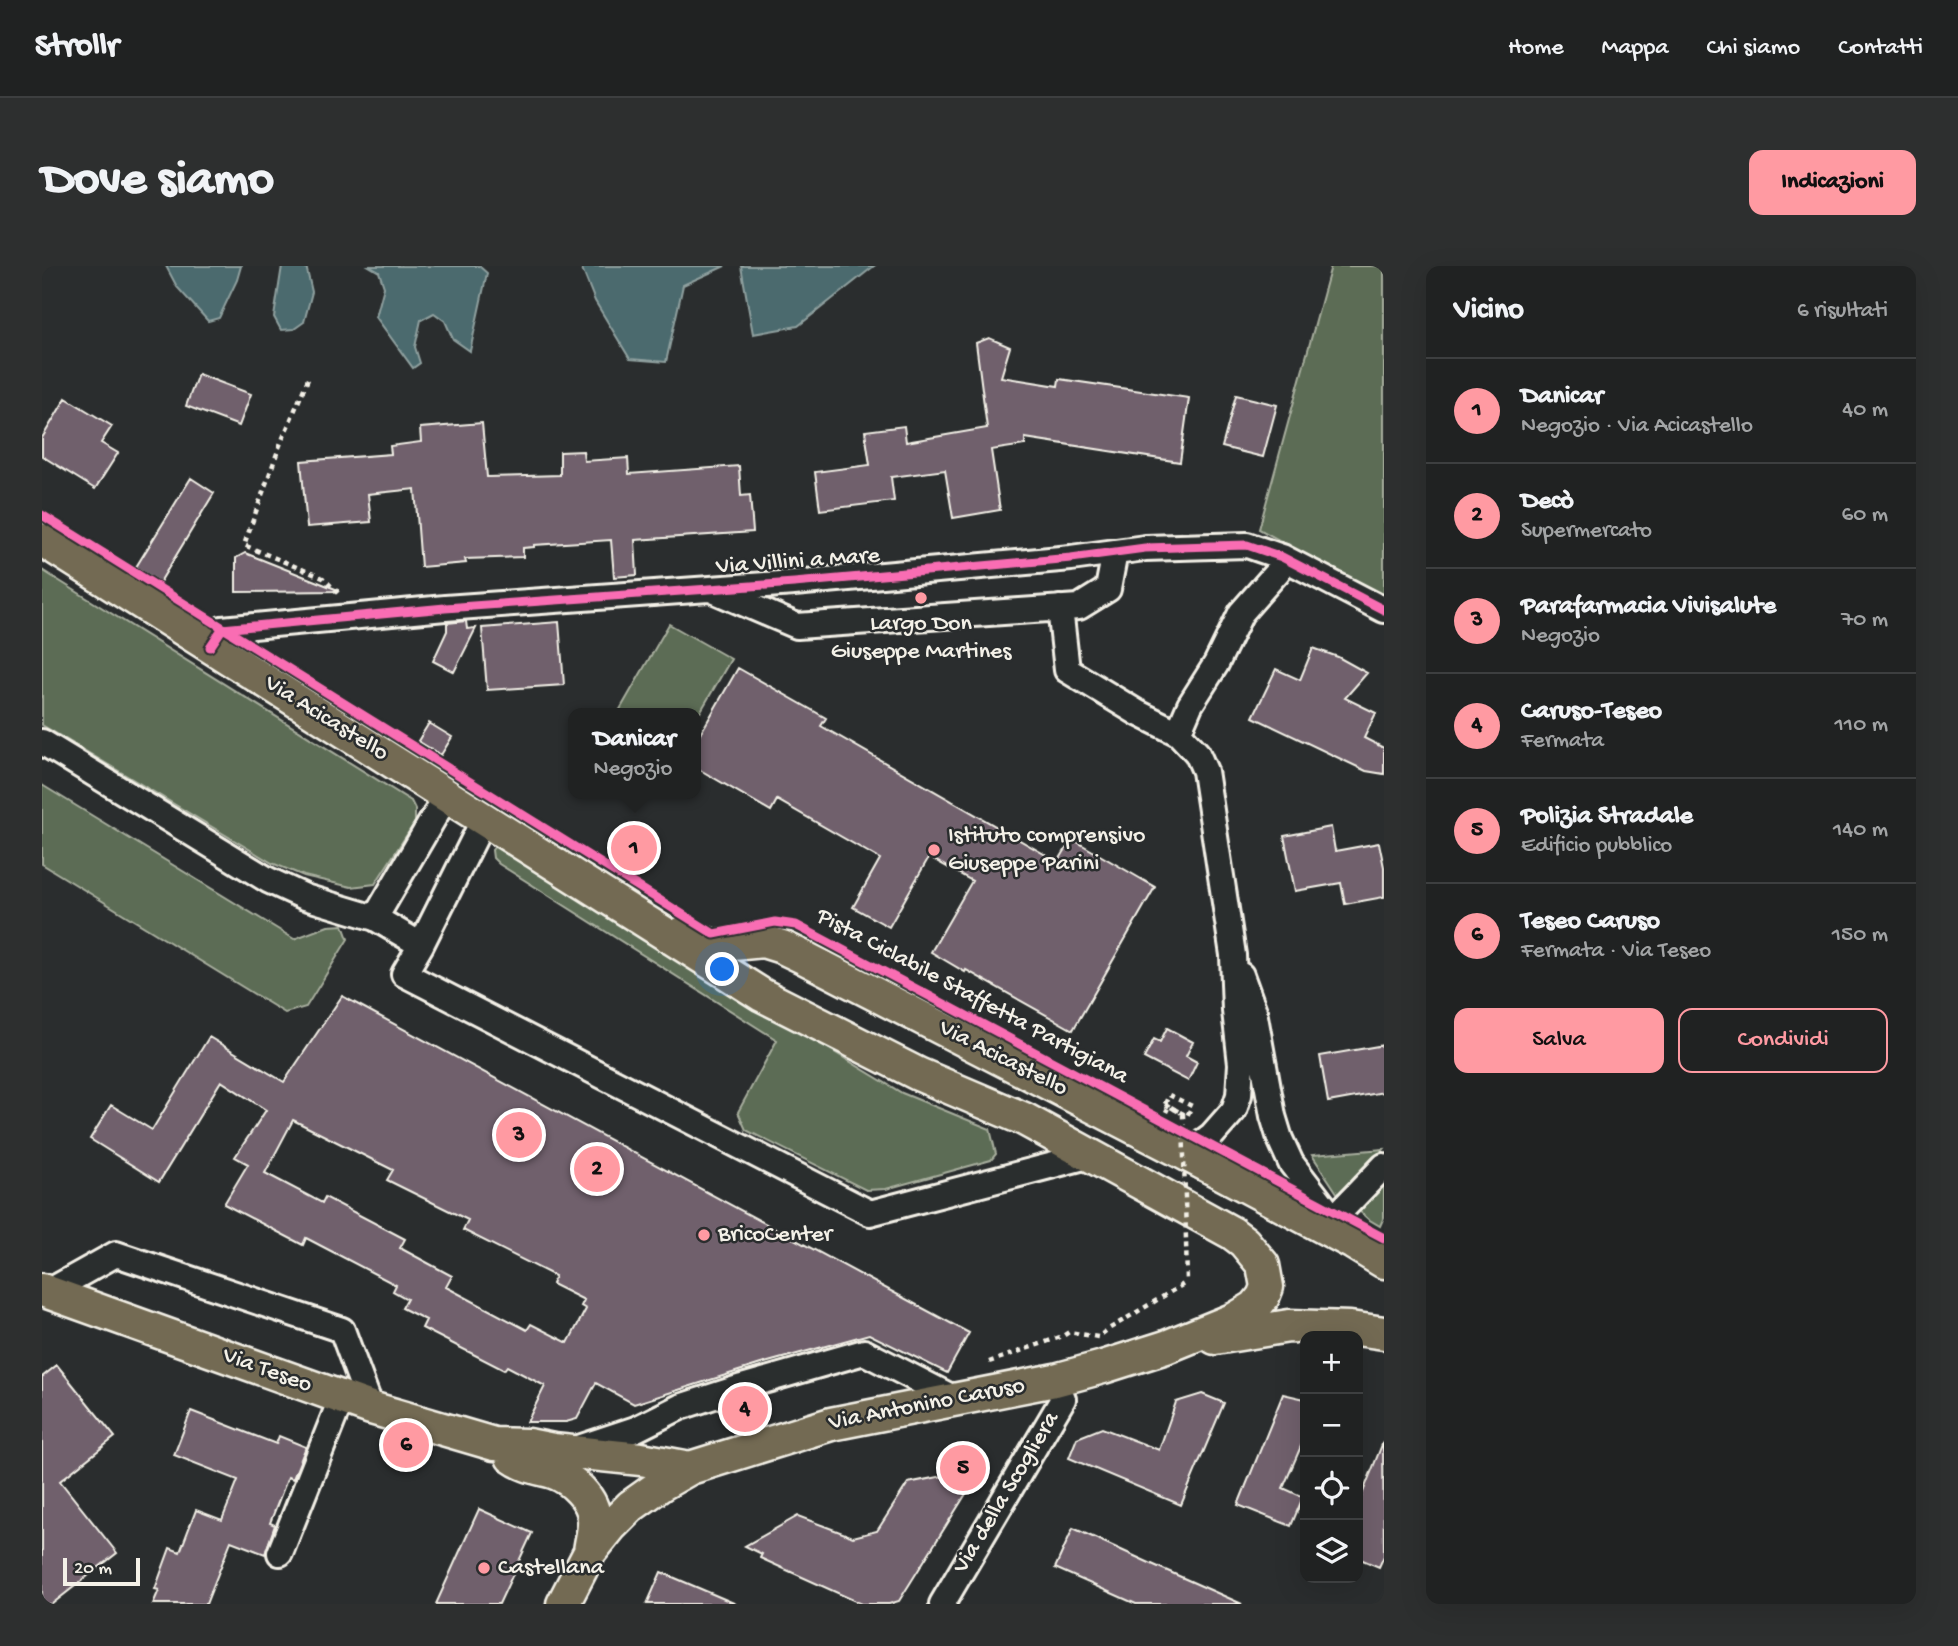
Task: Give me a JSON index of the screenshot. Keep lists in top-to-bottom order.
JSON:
{
  "streets": {
    "main road": ["Via Acicastello", "Via Teseo", "Via Antonino Caruso"],
    "street": ["Via Villini a Mare", "Via della Scogliera"],
    "cycle path": ["Pista Ciclabile Staffetta Partigiana"]
  },
  "crossings": [
    ["Via Villini a Mare", "Via Acicastello"],
    ["Via Acicastello", "Via Antonino Caruso"],
    ["Via Antonino Caruso", "Via della Scogliera"]
  ],
  "places": [
    "Largo Don Giuseppe Martines",
    "Istituto comprensivo Giuseppe Parini",
    "BricoCenter",
    "Castellana"
  ],
  "scale_bar": "20 m",
  "page": {
    "header": "Strollr",
    "nav": [
      "Home",
      "Mappa",
      "Chi siamo",
      "Contatti"
    ],
    "buttons": [
      "Indicazioni",
      ["Salva", "Condividi"]
    ],
    "title": "Dove siamo",
    "heading": ["Vicino", "6 risultati"],
    "list": [
      {
        "mark": "1",
        "name": "Danicar",
        "note": "Negozio · Via Acicastello",
        "value": "40 m"
      },
      {
        "mark": "2",
        "name": "Decò",
        "note": "Supermercato",
        "value": "60 m"
      },
      {
        "mark": "3",
        "name": "Parafarmacia Vivisalute",
        "note": "Negozio",
        "value": "70 m"
      },
      {
        "mark": "4",
        "name": "Caruso-Teseo",
        "note": "Fermata",
        "value": "110 m"
      },
      {
        "mark": "5",
        "name": "Polizia Stradale",
        "note": "Edificio pubblico",
        "value": "140 m"
      },
      {
        "mark": "6",
        "name": "Teseo Caruso",
        "note": "Fermata · Via Teseo",
        "value": "150 m"
      }
    ],
    "popup": ["Danicar", "Negozio"],
    "pins": [
      "1",
      "3",
      "2",
      "4",
      "6",
      "5"
    ],
    "map_buttons": ["+", "−"],
    "scale": "20 m"
  }
}
